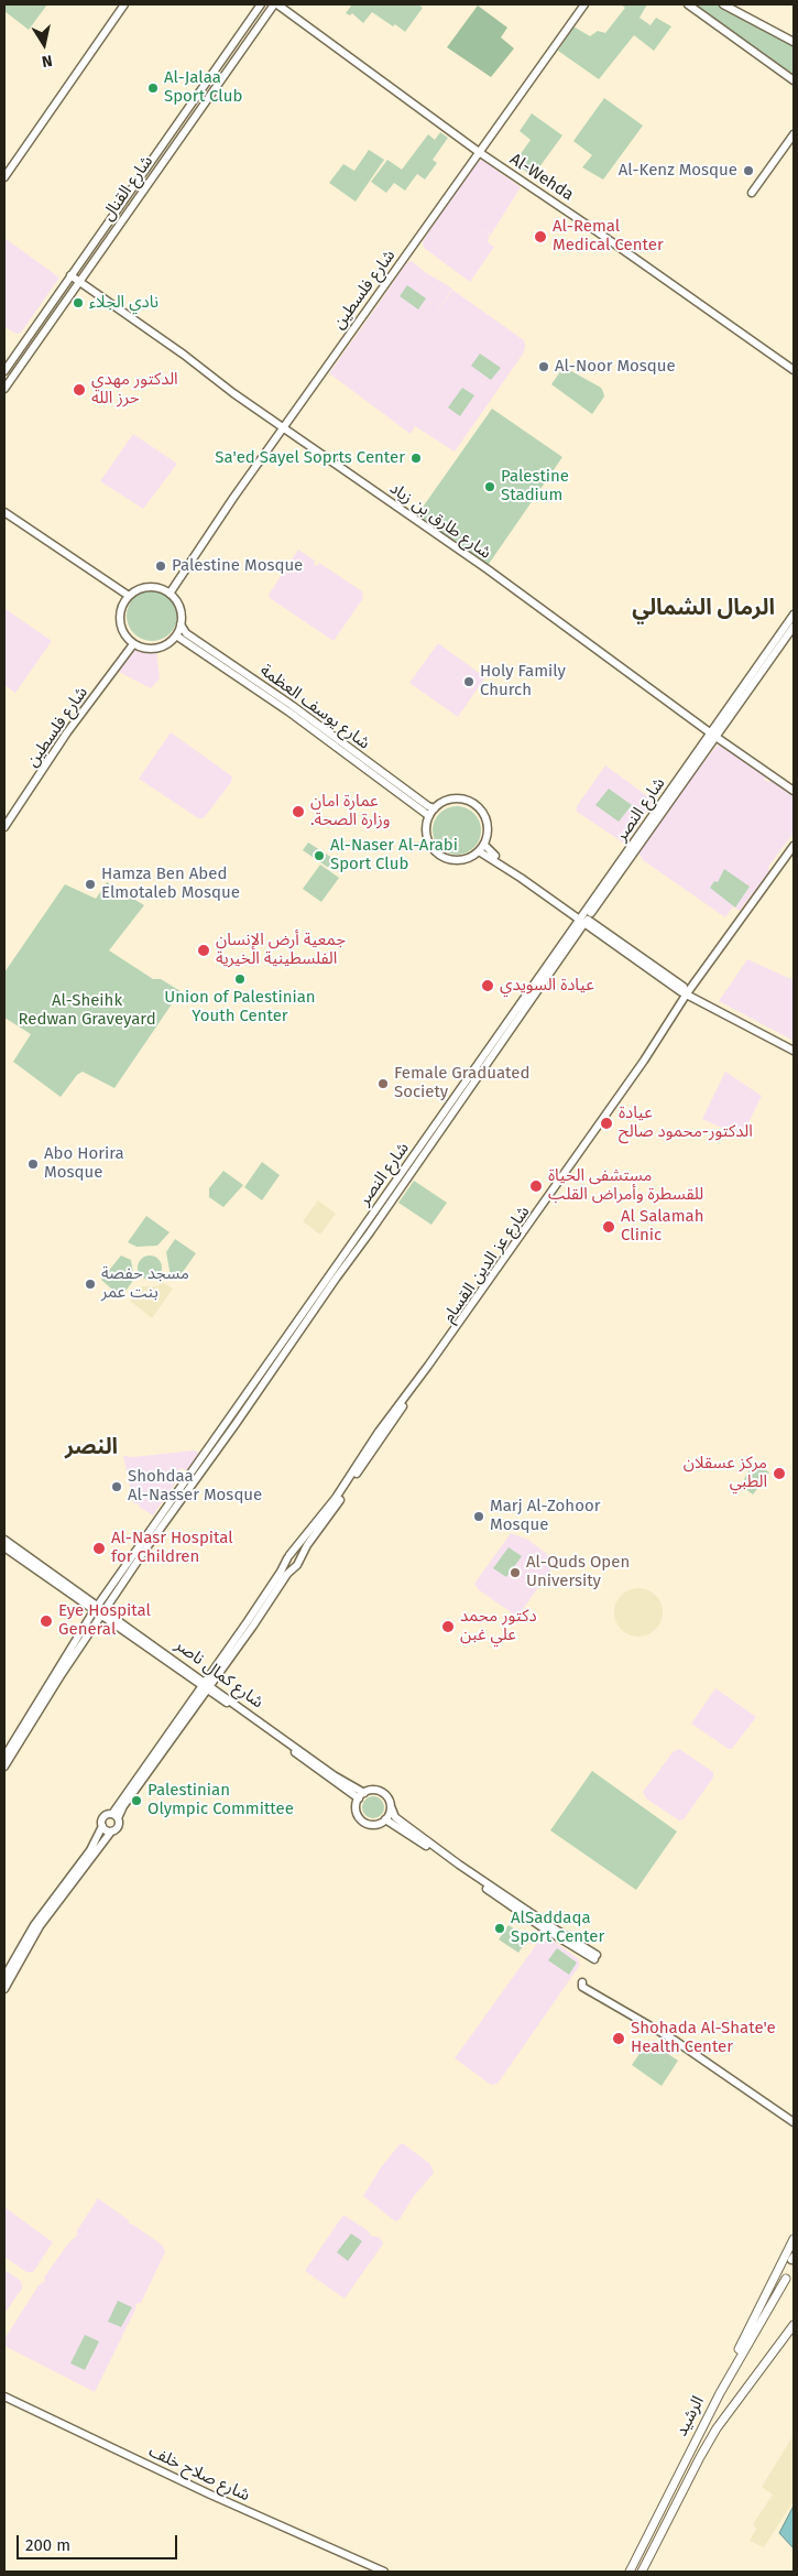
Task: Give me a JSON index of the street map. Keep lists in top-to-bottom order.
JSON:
{
  "streets": {
    "main road": [
      "Al-Wehda",
      "شارع القنال",
      "شارع فلسطين",
      "شارع طارق بن زياد",
      "شارع يوسف العظمة",
      "شارع النصر",
      "شارع عز الدين القسام",
      "شارع كمال ناصر",
      "الرشيد",
      "شارع صلاح خلف"
    ]
  },
  "crossings": [
    ["Al-Wehda", "شارع القنال"],
    ["Al-Wehda", "شارع فلسطين"],
    ["شارع القنال", "شارع طارق بن زياد"],
    ["شارع فلسطين", "شارع طارق بن زياد"],
    ["شارع فلسطين", "شارع يوسف العظمة"],
    ["شارع طارق بن زياد", "شارع النصر"],
    ["شارع النصر", "شارع كمال ناصر"],
    ["شارع عز الدين القسام", "شارع كمال ناصر"]
  ],
  "districts": ["الرمال الشمالي", "النصر"],
  "parks": ["Al-Sheihk Redwan Graveyard"],
  "places": [
    "Al-Jalaa Sport Club",
    "Al-Kenz Mosque",
    "Al-Remal Medical Center",
    "نادي الجلاء",
    "Al-Noor Mosque",
    "الدكتور مهدي حرز الله",
    "Sa'ed Sayel Soprts Center",
    "Palestine Stadium",
    "Palestine Mosque",
    "Holy Family Church",
    "عمارة امان .وزارة الصحة",
    "Al-Naser Al-Arabi Sport Club",
    "Hamza Ben Abed Elmotaleb Mosque",
    "جمعية أرض الإنسان الفلسطينية الخيرية",
    "Union of Palestinian Youth Center",
    "عيادة السويدي",
    "Female Graduated Society",
    "عيادة الدكتور-محمود صالح",
    "Abo Horira Mosque",
    "مستشفى الحياة للقسطرة وأمراض القلب",
    "Al Salamah Clinic",
    "مسجد حفصة بنت عمر",
    "مركز عسقلان الطبي",
    "Shohdaa Al-Nasser Mosque",
    "Marj Al-Zohoor Mosque",
    "Al-Nasr Hospital for Children",
    "Al-Quds Open University",
    "Eye Hospital General",
    "دكتور محمد علي غبن",
    "Palestinian Olympic Committee",
    "AlSaddaqa Sport Center",
    "Shohada Al-Shate'e Health Center"
  ],
  "scale_bar": "200 m",
  "north": "bottom"
}
